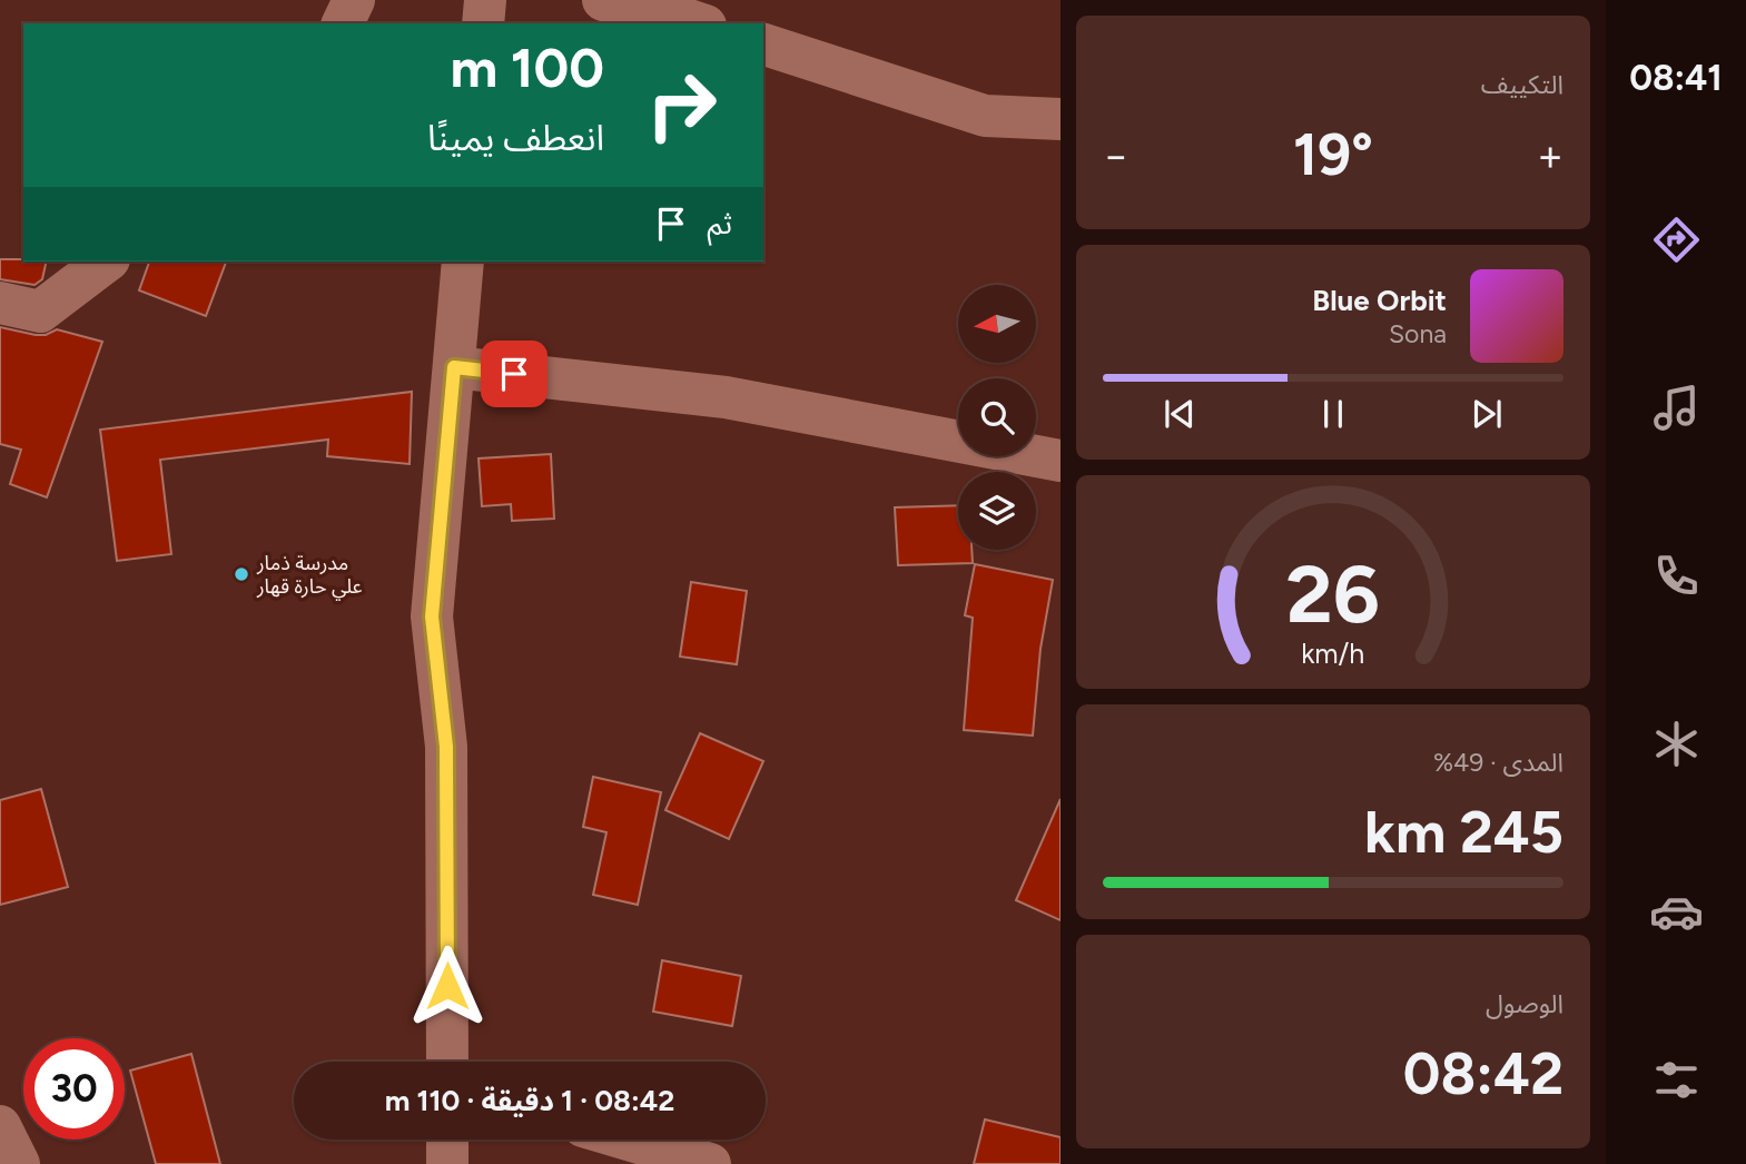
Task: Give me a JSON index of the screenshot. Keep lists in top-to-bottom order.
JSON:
{
  "places": ["مدرسة ذمار علي حارة قهار"],
  "north": "left",
  "page": {
    "tabs": "08:41",
    "tile": [
      "التكييف",
      ["المدى · 49%", "245 km"],
      ["الوصول", "08:42"]
    ],
    "turn": ["100 m", "انعطف يمينًا"],
    "heat": ["−", "19°", "+"],
    "then": "ثم",
    "song": ["Blue Orbit", "Sona"],
    "limit": "30",
    "trip": "08:42 · 1 دقيقة · 110 m",
    "gauge": ["26", "km/h"]
  }
}
